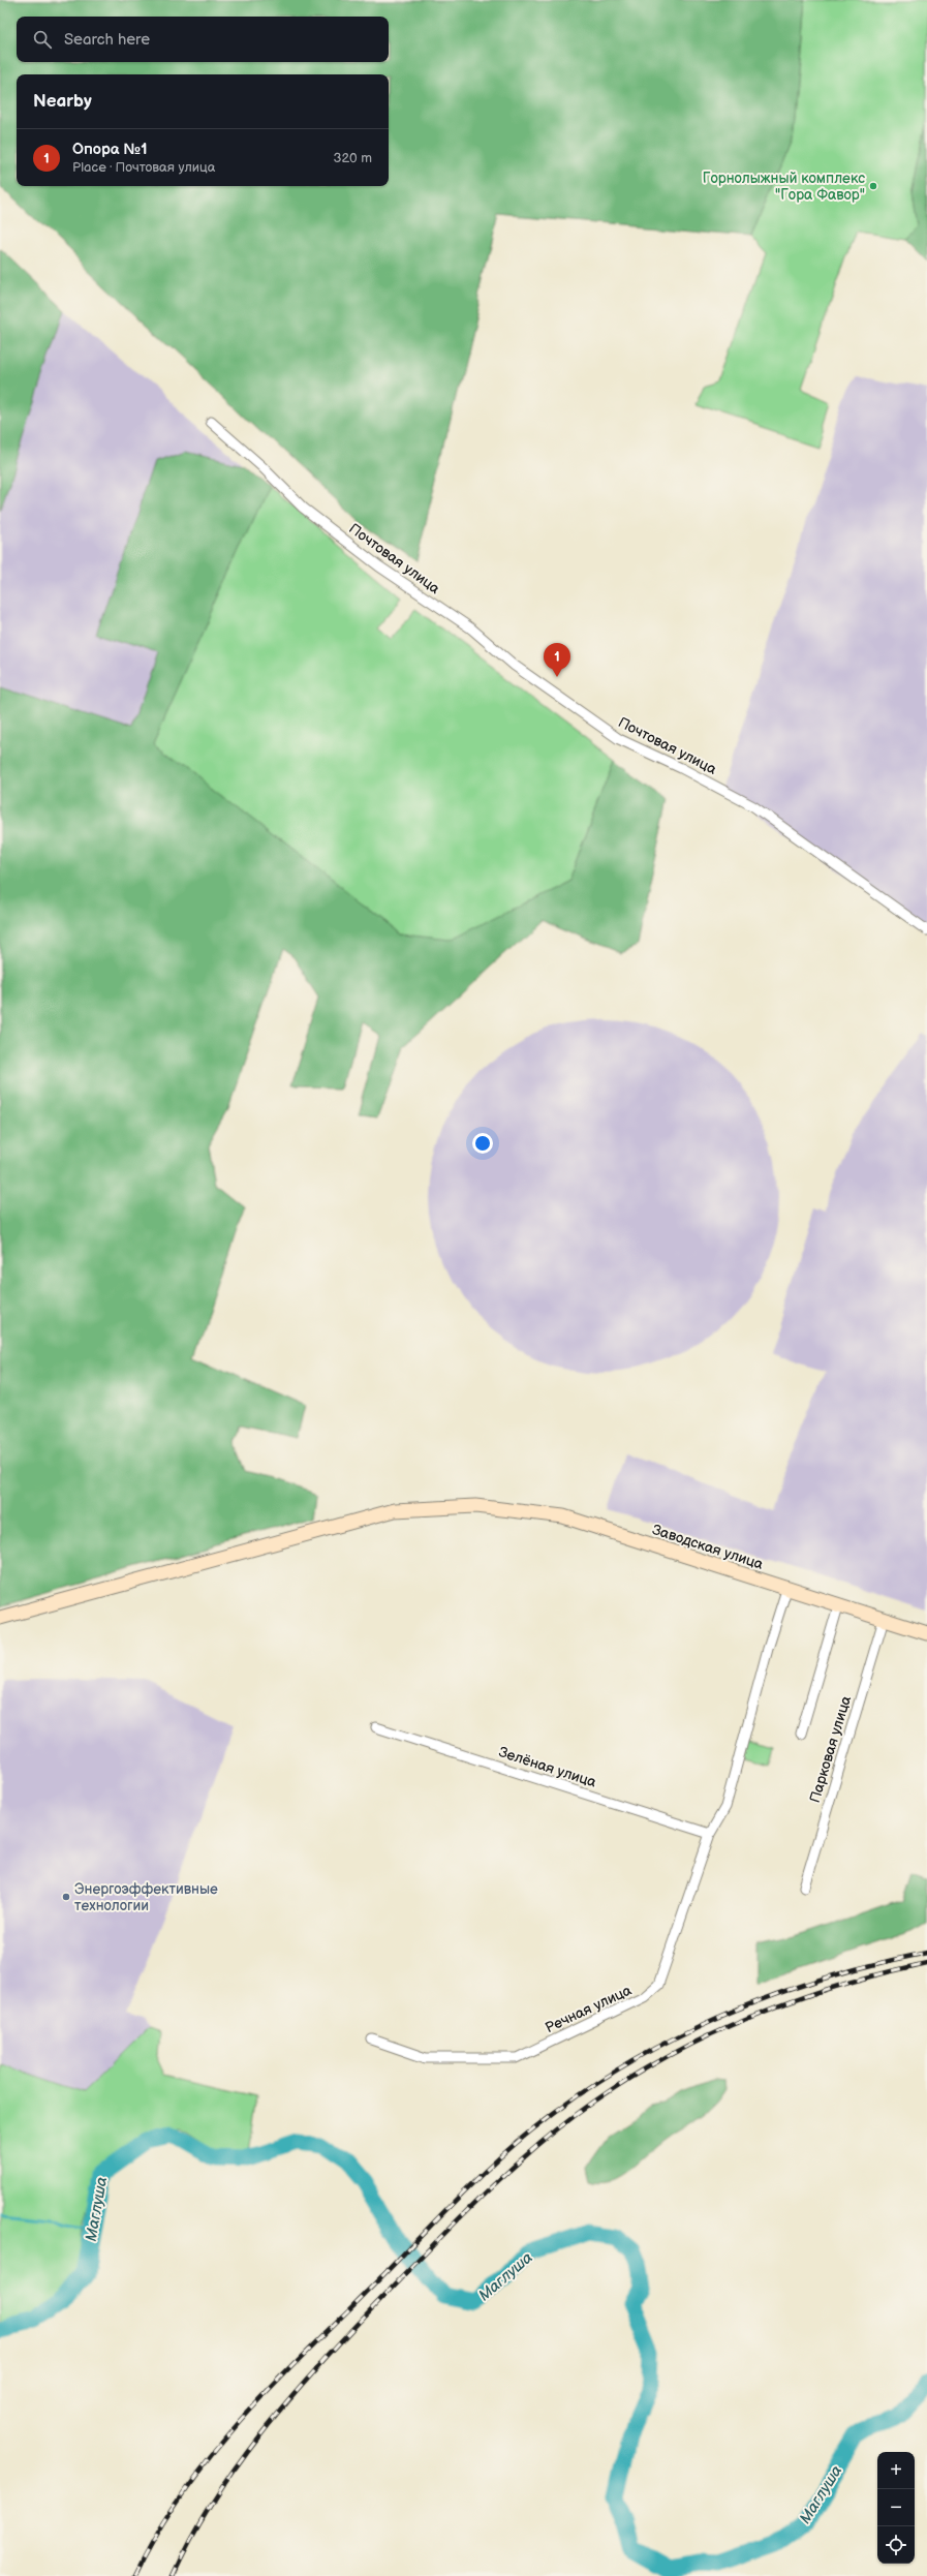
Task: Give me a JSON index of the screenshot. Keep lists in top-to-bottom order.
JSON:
{
  "streets": {
    "main road": ["Заводская улица"],
    "street": [
      "Почтовая улица",
      "Парковая улица",
      "Зелёная улица",
      "Речная улица"
    ]
  },
  "crossings": [
    ["Заводская улица", "Парковая улица"],
    ["Зелёная улица", "Речная улица"]
  ],
  "water": ["Маглуша"],
  "places": ["Горнолыжный комплекс \"Гора Фавор\"", "Энергоэффективные технологии"],
  "page": {
    "search": "Search here",
    "heading": "Nearby",
    "list": [
      {
        "mark": "1",
        "name": "Опора №1",
        "note": "Place · Почтовая улица",
        "value": "320 m"
      }
    ],
    "pins": "1",
    "map_buttons": ["+", "−"]
  }
}
